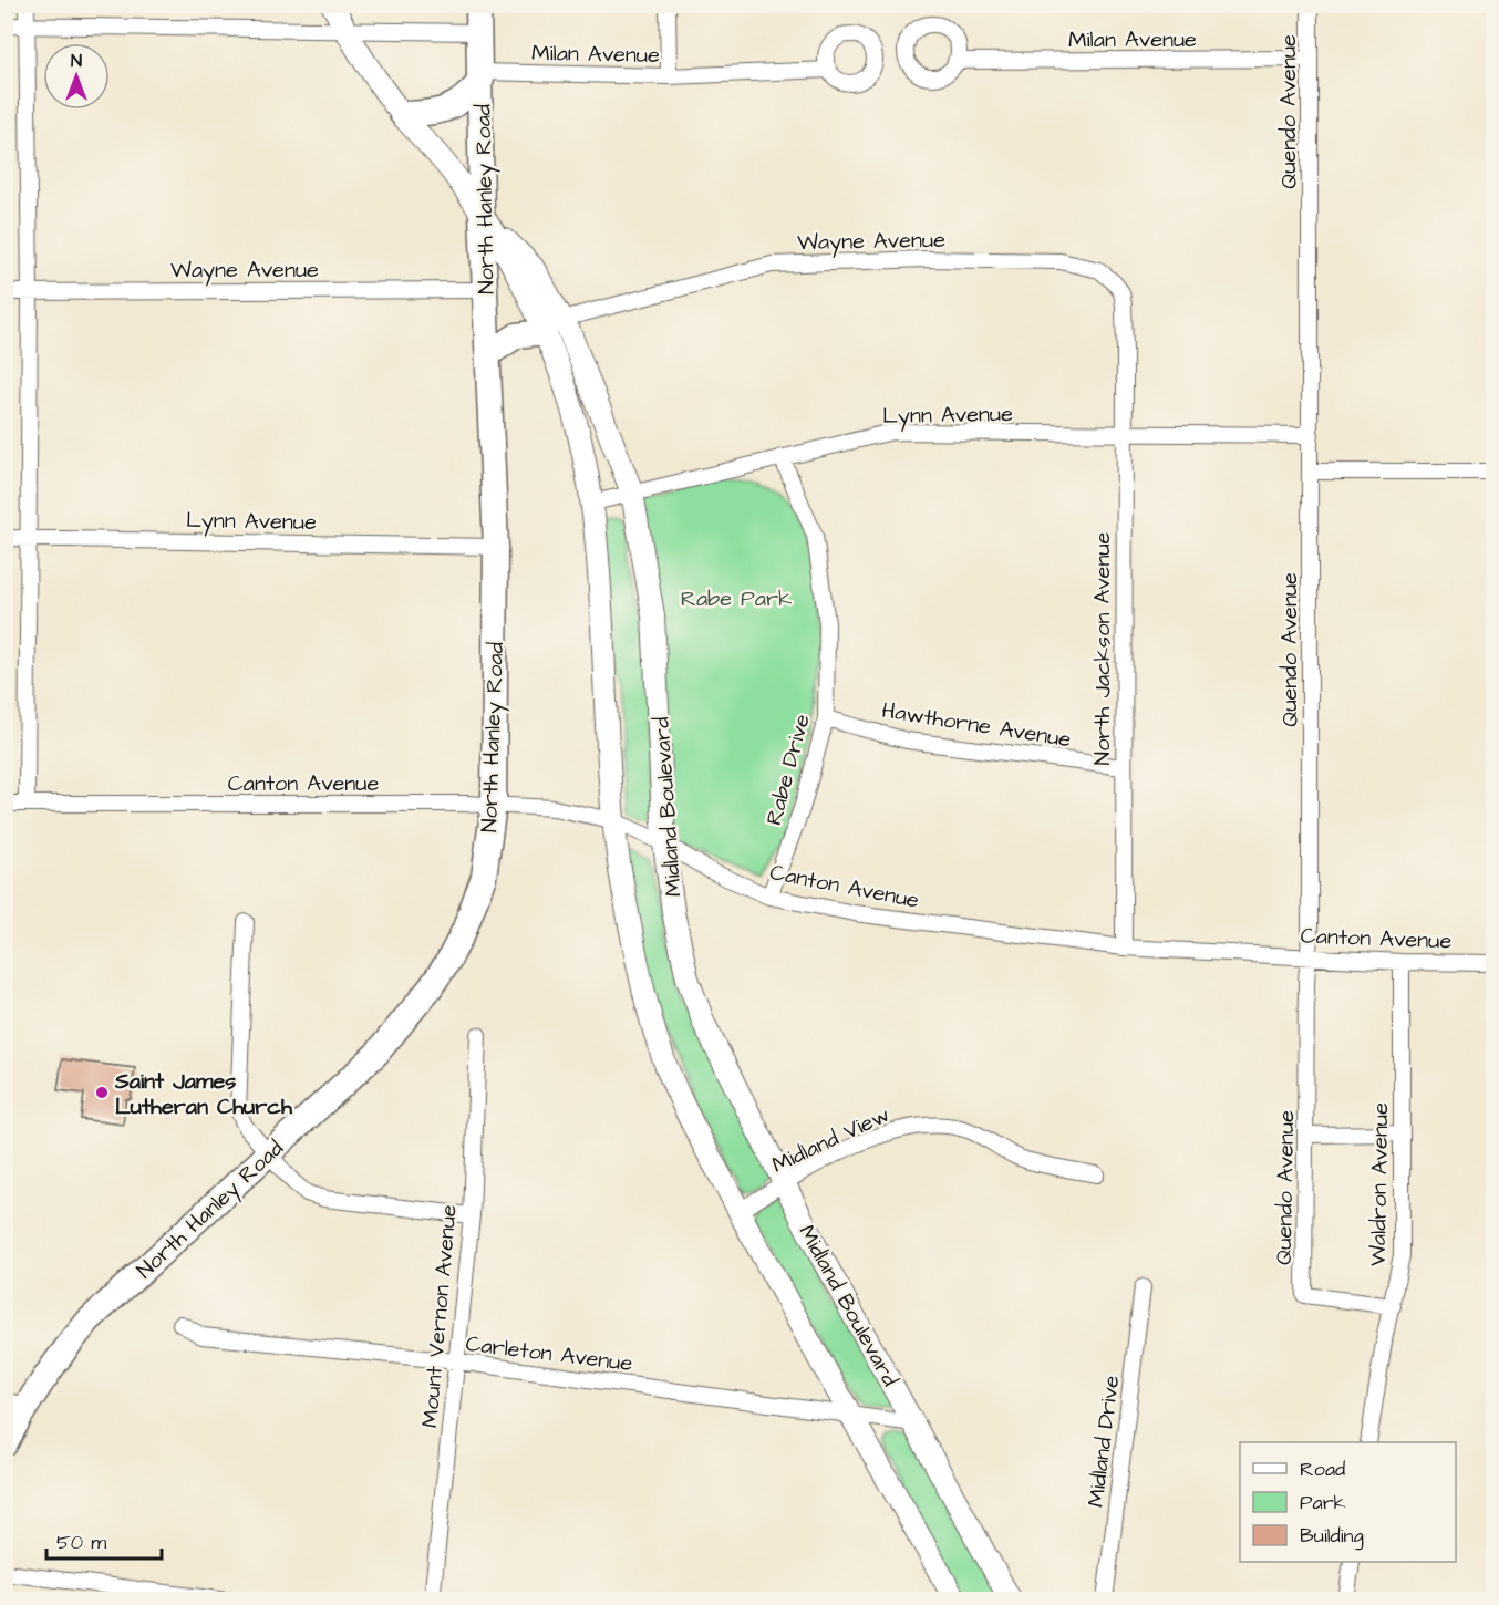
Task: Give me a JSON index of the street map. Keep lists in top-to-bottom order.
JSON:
{
  "streets": {
    "main road": ["North Hanley Road", "Midland Boulevard"],
    "street": [
      "Milan Avenue",
      "Quendo Avenue",
      "Wayne Avenue",
      "Lynn Avenue",
      "North Jackson Avenue",
      "Hawthorne Avenue",
      "Rabe Drive",
      "Canton Avenue",
      "Midland View",
      "Waldron Avenue",
      "Mount Vernon Avenue",
      "Carleton Avenue",
      "Midland Drive"
    ]
  },
  "crossings": [
    ["Milan Avenue", "Quendo Avenue"],
    ["Milan Avenue", "North Hanley Road"],
    ["Quendo Avenue", "Lynn Avenue"],
    ["Quendo Avenue", "Canton Avenue"],
    ["Quendo Avenue", "Waldron Avenue"],
    ["North Hanley Road", "Wayne Avenue"],
    ["North Hanley Road", "Lynn Avenue"],
    ["North Hanley Road", "Canton Avenue"],
    ["North Hanley Road", "Midland Boulevard"],
    ["Wayne Avenue", "North Jackson Avenue"],
    ["Wayne Avenue", "Midland Boulevard"],
    ["Lynn Avenue", "North Jackson Avenue"],
    ["Lynn Avenue", "Rabe Drive"],
    ["Lynn Avenue", "Midland Boulevard"],
    ["North Jackson Avenue", "Hawthorne Avenue"],
    ["North Jackson Avenue", "Canton Avenue"],
    ["Hawthorne Avenue", "Rabe Drive"],
    ["Rabe Drive", "Canton Avenue"],
    ["Canton Avenue", "Midland Boulevard"],
    ["Canton Avenue", "Waldron Avenue"],
    ["Midland Boulevard", "Midland View"],
    ["Midland Boulevard", "Carleton Avenue"],
    ["Mount Vernon Avenue", "Carleton Avenue"]
  ],
  "parks": ["Rabe Park"],
  "places": ["Saint James Lutheran Church"],
  "legend": ["Road", "Park", "Building"],
  "scale_bar": "50 m",
  "north": "top"
}
